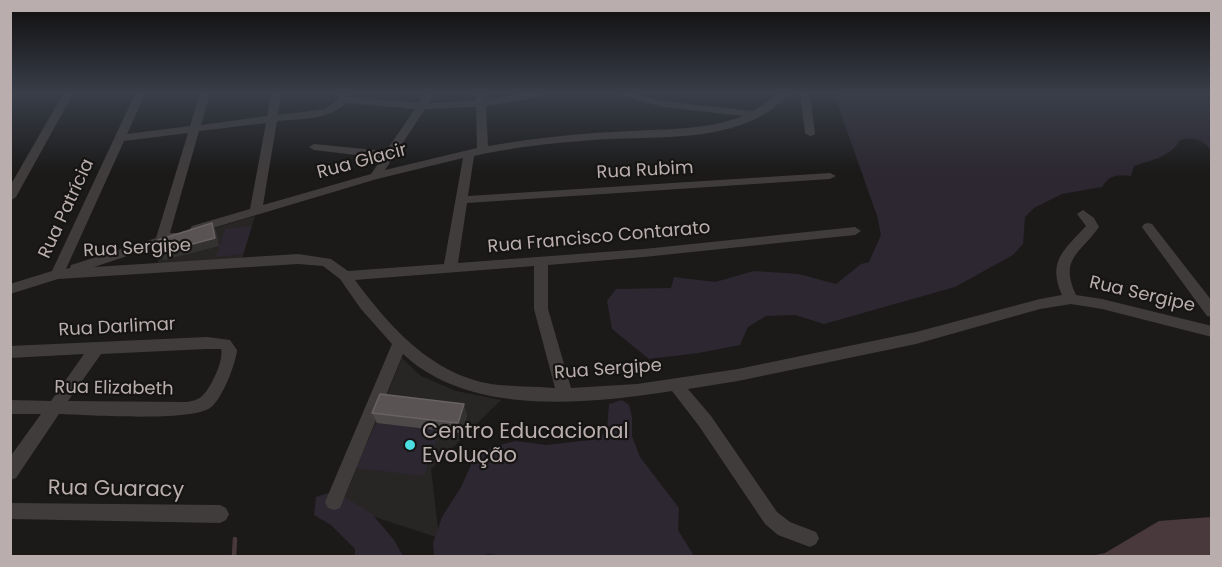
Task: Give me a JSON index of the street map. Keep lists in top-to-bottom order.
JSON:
{
  "streets": {
    "street": [
      "Rua Glacir",
      "Rua Rubim",
      "Rua Patrícia",
      "Rua Francisco Contarato",
      "Rua Sergipe",
      "Rua Darlimar",
      "Rua Elizabeth",
      "Rua Guaracy"
    ]
  },
  "crossings": [
    ["Rua Glacir", "Rua Patrícia"],
    ["Rua Glacir", "Rua Sergipe"],
    ["Rua Patrícia", "Rua Sergipe"],
    ["Rua Francisco Contarato", "Rua Sergipe"],
    ["Rua Darlimar", "Rua Elizabeth"]
  ],
  "places": ["Centro Educacional Evolução"]
}
